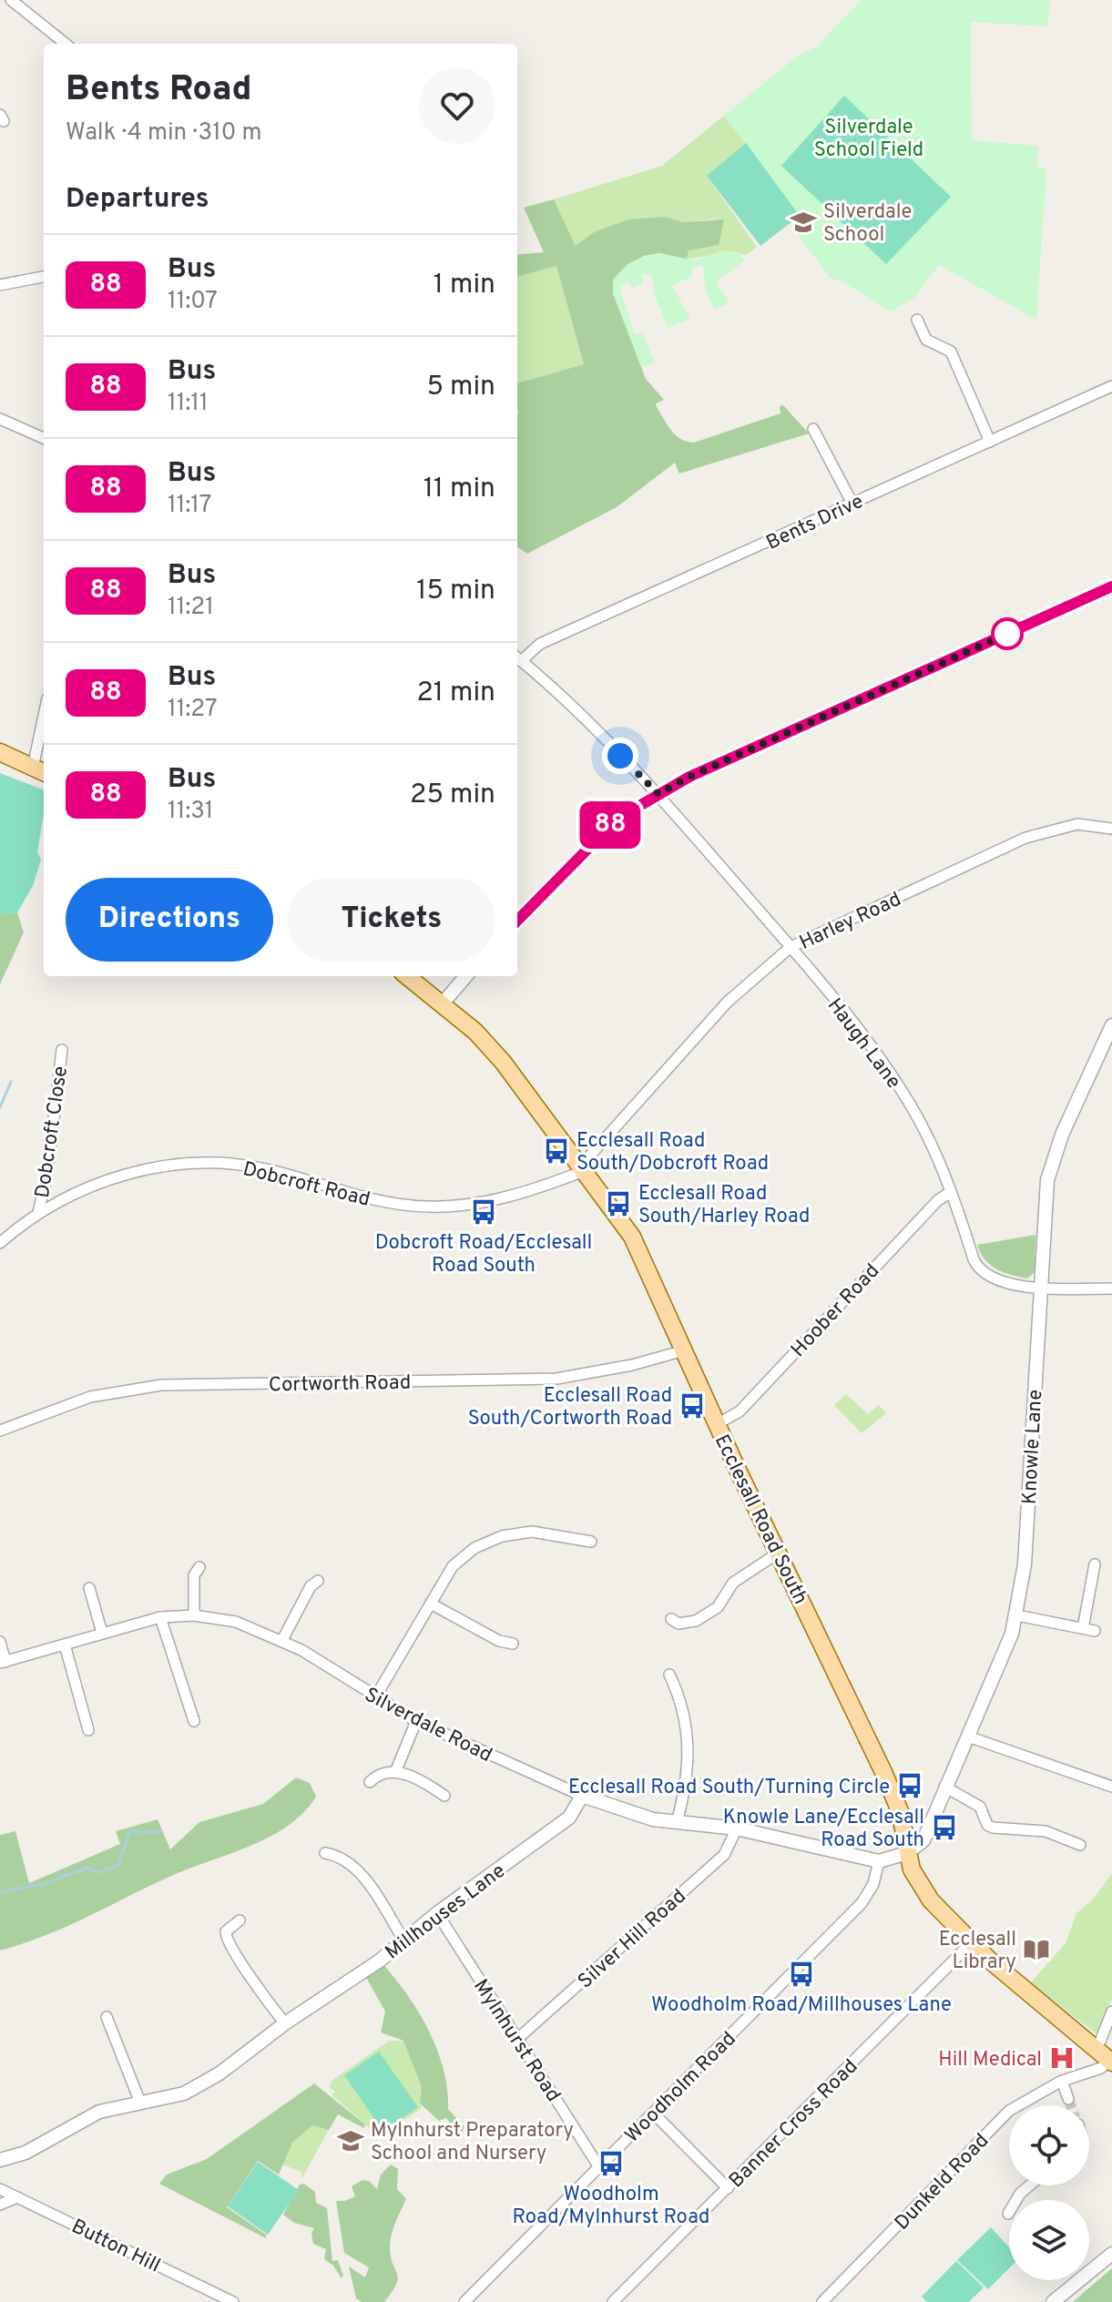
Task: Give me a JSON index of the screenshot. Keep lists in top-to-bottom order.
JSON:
{
  "streets": {
    "main road": ["Ecclesall Road South"],
    "street": [
      "Bents Drive",
      "Harley Road",
      "Haugh Lane",
      "Dobcroft Close",
      "Dobcroft Road",
      "Hoober Road",
      "Cortworth Road",
      "Knowle Lane",
      "Silverdale Road",
      "Millhouses Lane",
      "Silver Hill Road",
      "Mylnhurst Road",
      "Woodholm Road",
      "Banner Cross Road",
      "Dunkeld Road",
      "Button Hill"
    ]
  },
  "crossings": [
    ["Bents Drive", "Haugh Lane"],
    ["Harley Road", "Haugh Lane"],
    ["Harley Road", "Dobcroft Road"],
    ["Harley Road", "Ecclesall Road South"],
    ["Haugh Lane", "Hoober Road"],
    ["Haugh Lane", "Knowle Lane"],
    ["Dobcroft Close", "Dobcroft Road"],
    ["Dobcroft Road", "Ecclesall Road South"],
    ["Hoober Road", "Ecclesall Road South"],
    ["Cortworth Road", "Ecclesall Road South"],
    ["Knowle Lane", "Ecclesall Road South"],
    ["Ecclesall Road South", "Banner Cross Road"],
    ["Ecclesall Road South", "Dunkeld Road"],
    ["Silverdale Road", "Millhouses Lane"],
    ["Millhouses Lane", "Mylnhurst Road"],
    ["Silver Hill Road", "Mylnhurst Road"],
    ["Mylnhurst Road", "Woodholm Road"]
  ],
  "parks": ["Silverdale School Field"],
  "places": {
    "school or university": ["Silverdale School", "Mylnhurst Preparatory School and Nursery"],
    "bus stop": [
      "Ecclesall Road South/Dobcroft Road",
      "Ecclesall Road South/Harley Road",
      "Dobcroft Road/Ecclesall Road South",
      "Ecclesall Road South/Cortworth Road",
      "Ecclesall Road South/Turning Circle",
      "Knowle Lane/Ecclesall Road South",
      "Woodholm Road/Millhouses Lane",
      "Woodholm Road/Mylnhurst Road"
    ],
    "library": ["Ecclesall Library"],
    "hospital": ["Hill Medical"]
  },
  "lines": ["bus line 88"],
  "page": {
    "on_map": "88",
    "heading": [
      ["Bents Road", "Walk · 4 min · 310 m"],
      "Departures"
    ],
    "list": [
      {
        "mark": "88",
        "name": "Bus",
        "note": "11:07",
        "value": "1 min"
      },
      {
        "mark": "88",
        "name": "Bus",
        "note": "11:11",
        "value": "5 min"
      },
      {
        "mark": "88",
        "name": "Bus",
        "note": "11:17",
        "value": "11 min"
      },
      {
        "mark": "88",
        "name": "Bus",
        "note": "11:21",
        "value": "15 min"
      },
      {
        "mark": "88",
        "name": "Bus",
        "note": "11:27",
        "value": "21 min"
      },
      {
        "mark": "88",
        "name": "Bus",
        "note": "11:31",
        "value": "25 min"
      }
    ],
    "buttons": ["Directions", "Tickets"]
  }
}
